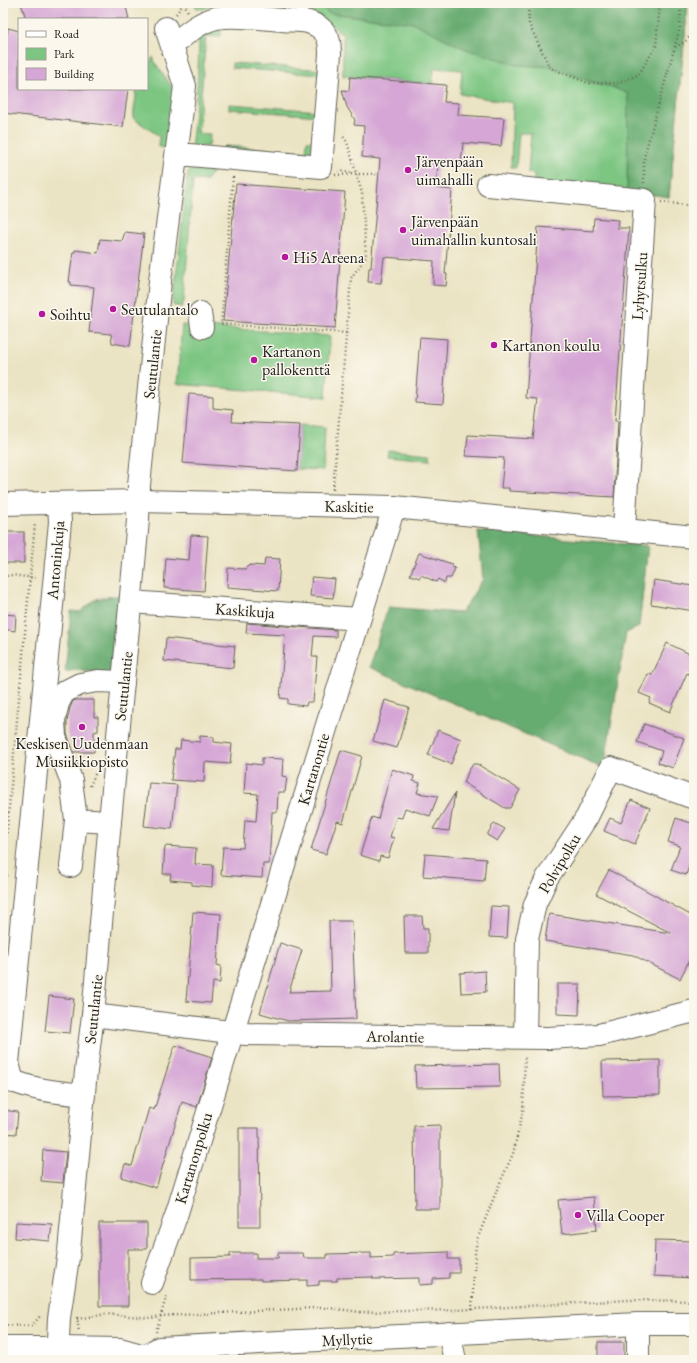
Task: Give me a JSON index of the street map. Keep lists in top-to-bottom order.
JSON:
{
  "streets": {
    "street": [
      "Lyhytsulku",
      "Seutulantie",
      "Kaskitie",
      "Antoninkuja",
      "Kaskikuja",
      "Kartanontie",
      "Polvipolku",
      "Arolantie",
      "Kartanonpolku",
      "Myllytie"
    ]
  },
  "crossings": [
    ["Lyhytsulku", "Kaskitie"],
    ["Seutulantie", "Kaskitie"],
    ["Seutulantie", "Kaskikuja"],
    ["Seutulantie", "Arolantie"],
    ["Seutulantie", "Myllytie"],
    ["Kaskitie", "Antoninkuja"],
    ["Kaskitie", "Kartanontie"],
    ["Kaskikuja", "Kartanontie"],
    ["Kartanontie", "Arolantie"],
    ["Kartanontie", "Kartanonpolku"],
    ["Polvipolku", "Arolantie"],
    ["Arolantie", "Kartanonpolku"]
  ],
  "places": [
    "Järvenpään uimahalli",
    "Järvenpään uimahallin kuntosali",
    "Hi5 Areena",
    "Seutulantalo",
    "Soihtu",
    "Kartanon koulu",
    "Kartanon pallokenttä",
    "Keskisen Uudenmaan Musiikkiopisto",
    "Villa Cooper"
  ],
  "legend": ["Road", "Park", "Building"]
}
